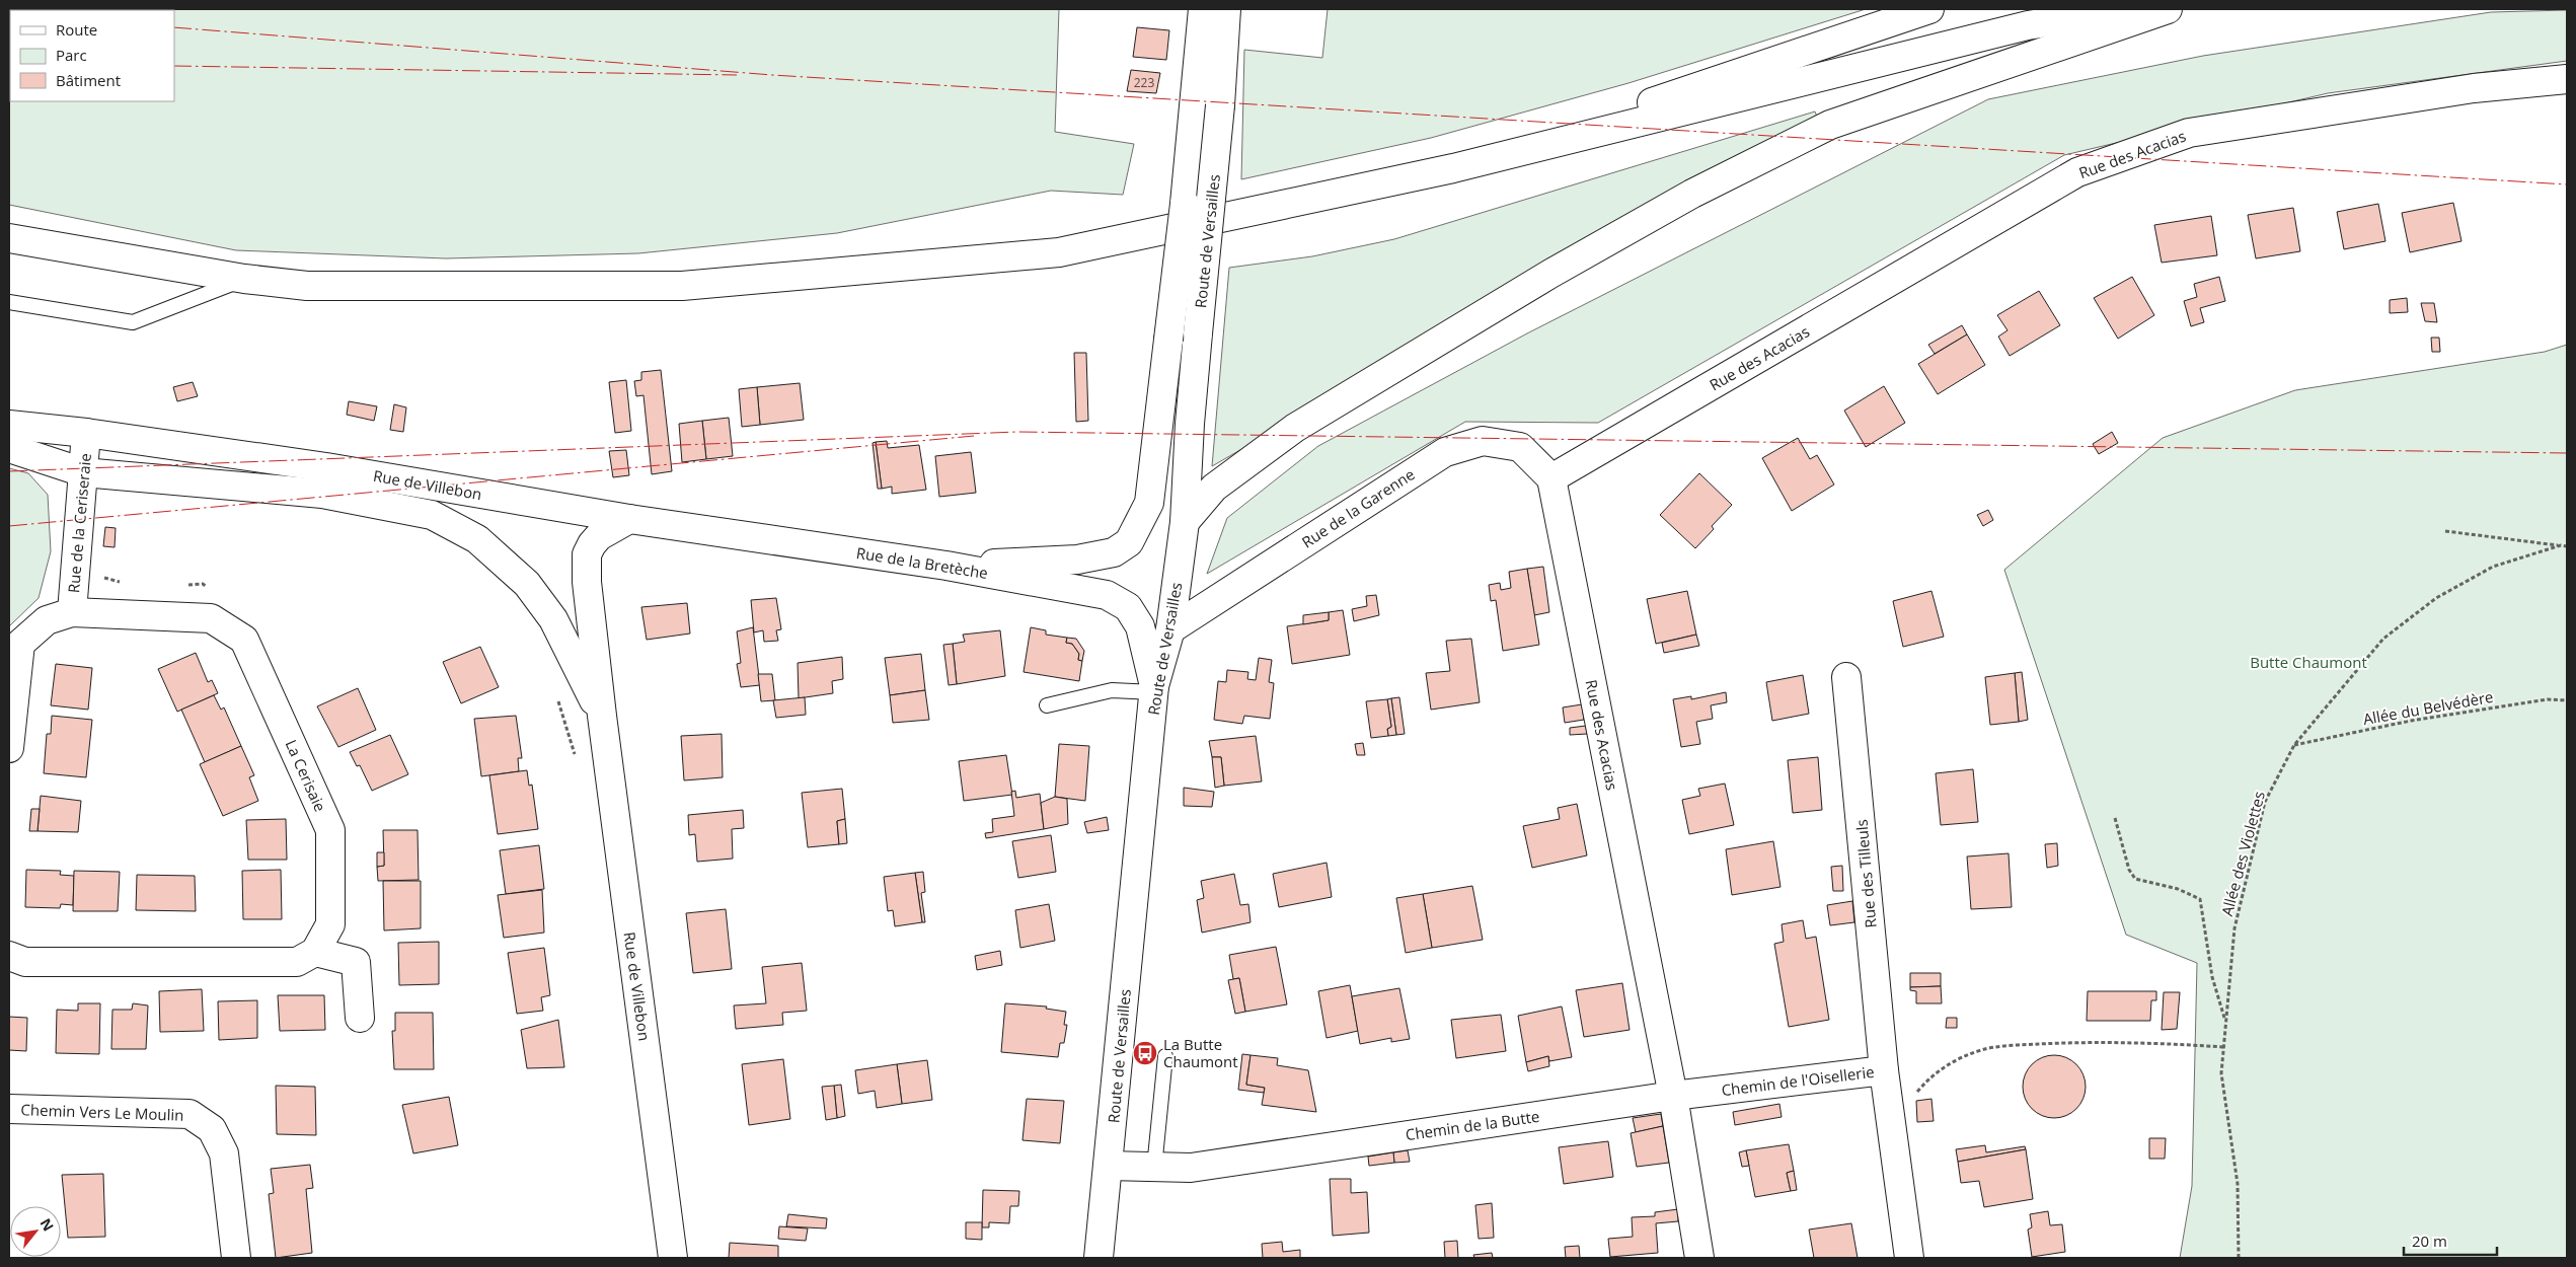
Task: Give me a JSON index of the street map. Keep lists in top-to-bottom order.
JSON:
{
  "streets": {
    "main road": [
      "Rue des Acacias",
      "Route de Versailles",
      "Rue de Villebon",
      "Rue de la Garenne",
      "Rue de la Ceriseraie",
      "Rue de la Bretèche",
      "La Cerisaie",
      "Rue des Tilleuls",
      "Chemin de l'Oisellerie",
      "Chemin Vers Le Moulin",
      "Chemin de la Butte"
    ],
    "path": ["Allée du Belvédère", "Allée des Violettes"]
  },
  "crossings": [
    ["Rue des Acacias", "Rue de la Garenne"],
    ["Rue des Acacias", "Chemin de l'Oisellerie"],
    ["Rue des Acacias", "Chemin de la Butte"],
    ["Route de Versailles", "Rue de la Garenne"],
    ["Route de Versailles", "Rue de la Bretèche"],
    ["Route de Versailles", "Chemin de la Butte"],
    ["Rue de Villebon", "Rue de la Ceriseraie"],
    ["Rue de Villebon", "Rue de la Bretèche"],
    ["Rue de la Ceriseraie", "La Cerisaie"],
    ["Allée du Belvédère", "Allée des Violettes"],
    ["Rue des Tilleuls", "Chemin de l'Oisellerie"],
    ["Chemin de l'Oisellerie", "Chemin de la Butte"]
  ],
  "parks": ["Butte Chaumont"],
  "places": {
    "bus stop": ["La Butte Chaumont"]
  },
  "house_numbers": ["223"],
  "legend": ["Route", "Parc", "Bâtiment"],
  "scale_bar": "20 m",
  "north": "top right"
}
